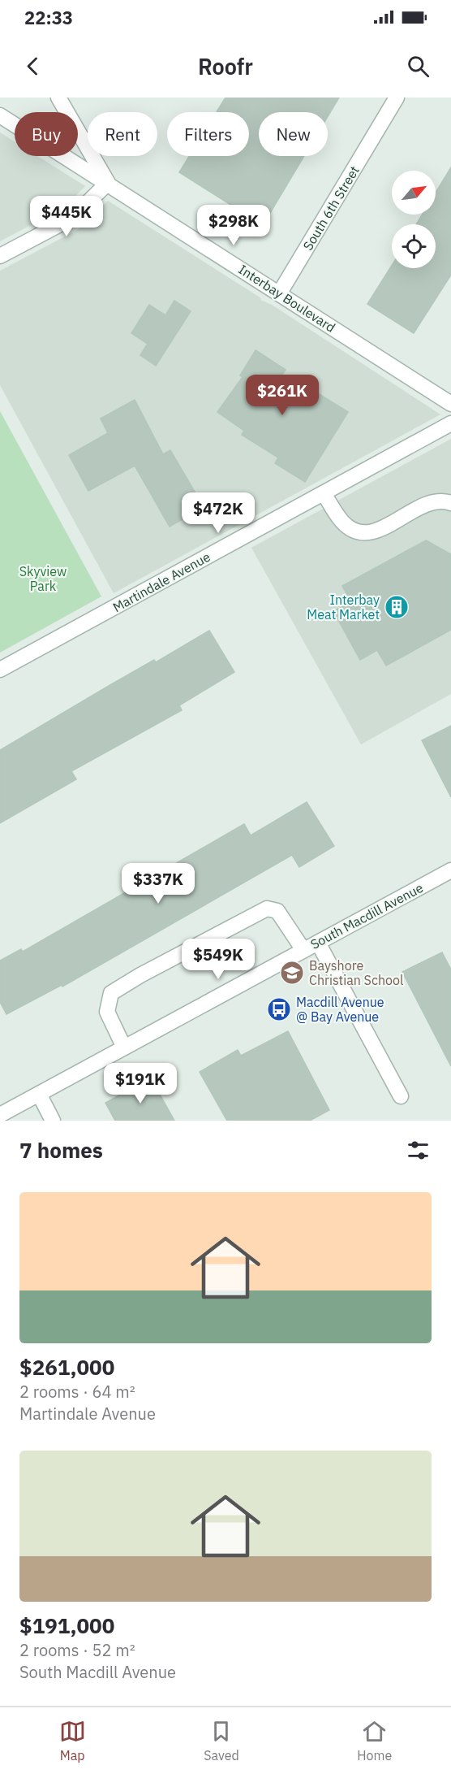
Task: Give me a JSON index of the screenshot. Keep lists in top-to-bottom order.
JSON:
{
  "streets": {
    "street": [
      "South 6th Street",
      "Interbay Boulevard",
      "Martindale Avenue",
      "South Macdill Avenue"
    ]
  },
  "crossings": [
    ["South 6th Street", "Interbay Boulevard"]
  ],
  "parks": ["Skyview Park"],
  "places": {
    "building": ["Interbay Meat Market"],
    "school or university": ["Bayshore Christian School"],
    "bus stop": ["Macdill Avenue @ Bay Avenue"]
  },
  "north": "top right",
  "page": {
    "status": "22:33",
    "header": "Roofr",
    "chip": [
      "Buy",
      "Rent",
      "Filters",
      "New"
    ],
    "price": [
      "$445K",
      "$298K",
      "$261K",
      "$472K",
      "$337K",
      "$549K",
      "$191K"
    ],
    "heading": "7 homes",
    "list": [
      {
        "name": "$261,000",
        "note": "2 rooms · 64 m² · Martindale Avenue"
      },
      {
        "name": "$191,000",
        "note": "2 rooms · 52 m² · South Macdill Avenue"
      }
    ],
    "tabs": ["Map", "Saved", "Home"]
  }
}
